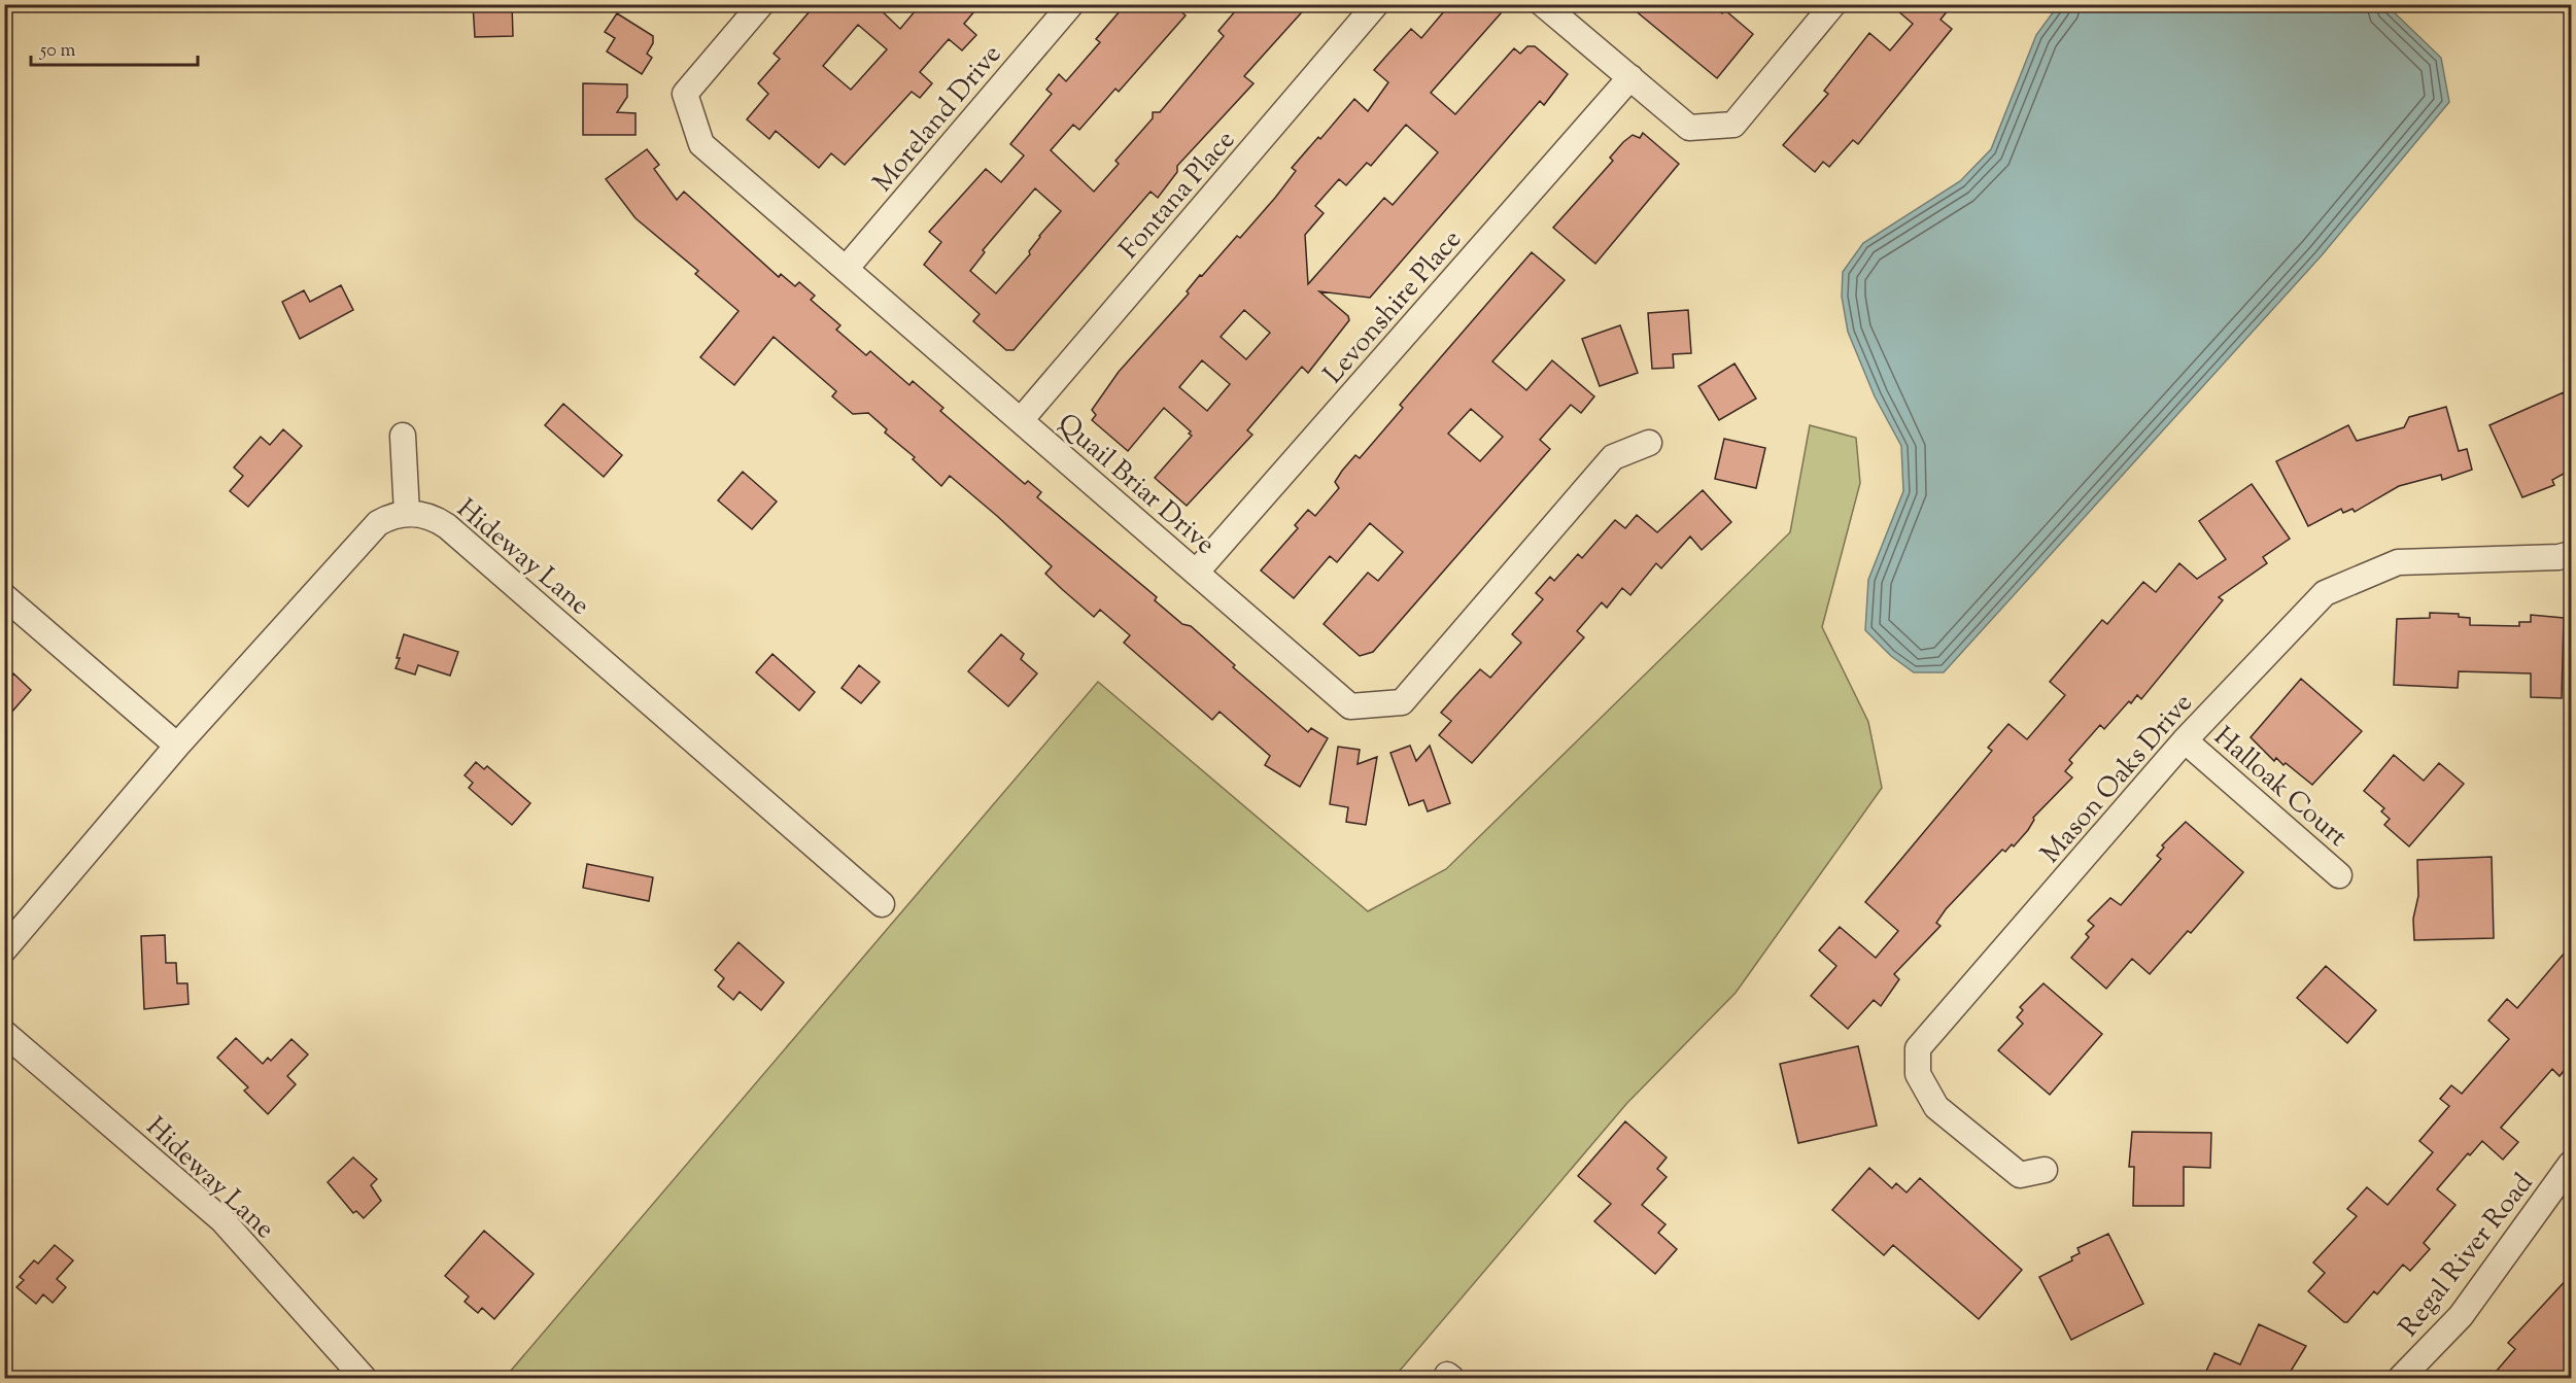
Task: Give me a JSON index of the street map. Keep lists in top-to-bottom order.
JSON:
{
  "streets": {
    "street": [
      "Moreland Drive",
      "Fontana Place",
      "Levonshire Place",
      "Quail Briar Drive",
      "Hideway Lane",
      "Mason Oaks Drive",
      "Halloak Court",
      "Regal River Road"
    ]
  },
  "crossings": [
    ["Moreland Drive", "Quail Briar Drive"],
    ["Fontana Place", "Quail Briar Drive"],
    ["Levonshire Place", "Quail Briar Drive"],
    ["Mason Oaks Drive", "Halloak Court"]
  ],
  "scale_bar": "50 m"
}
